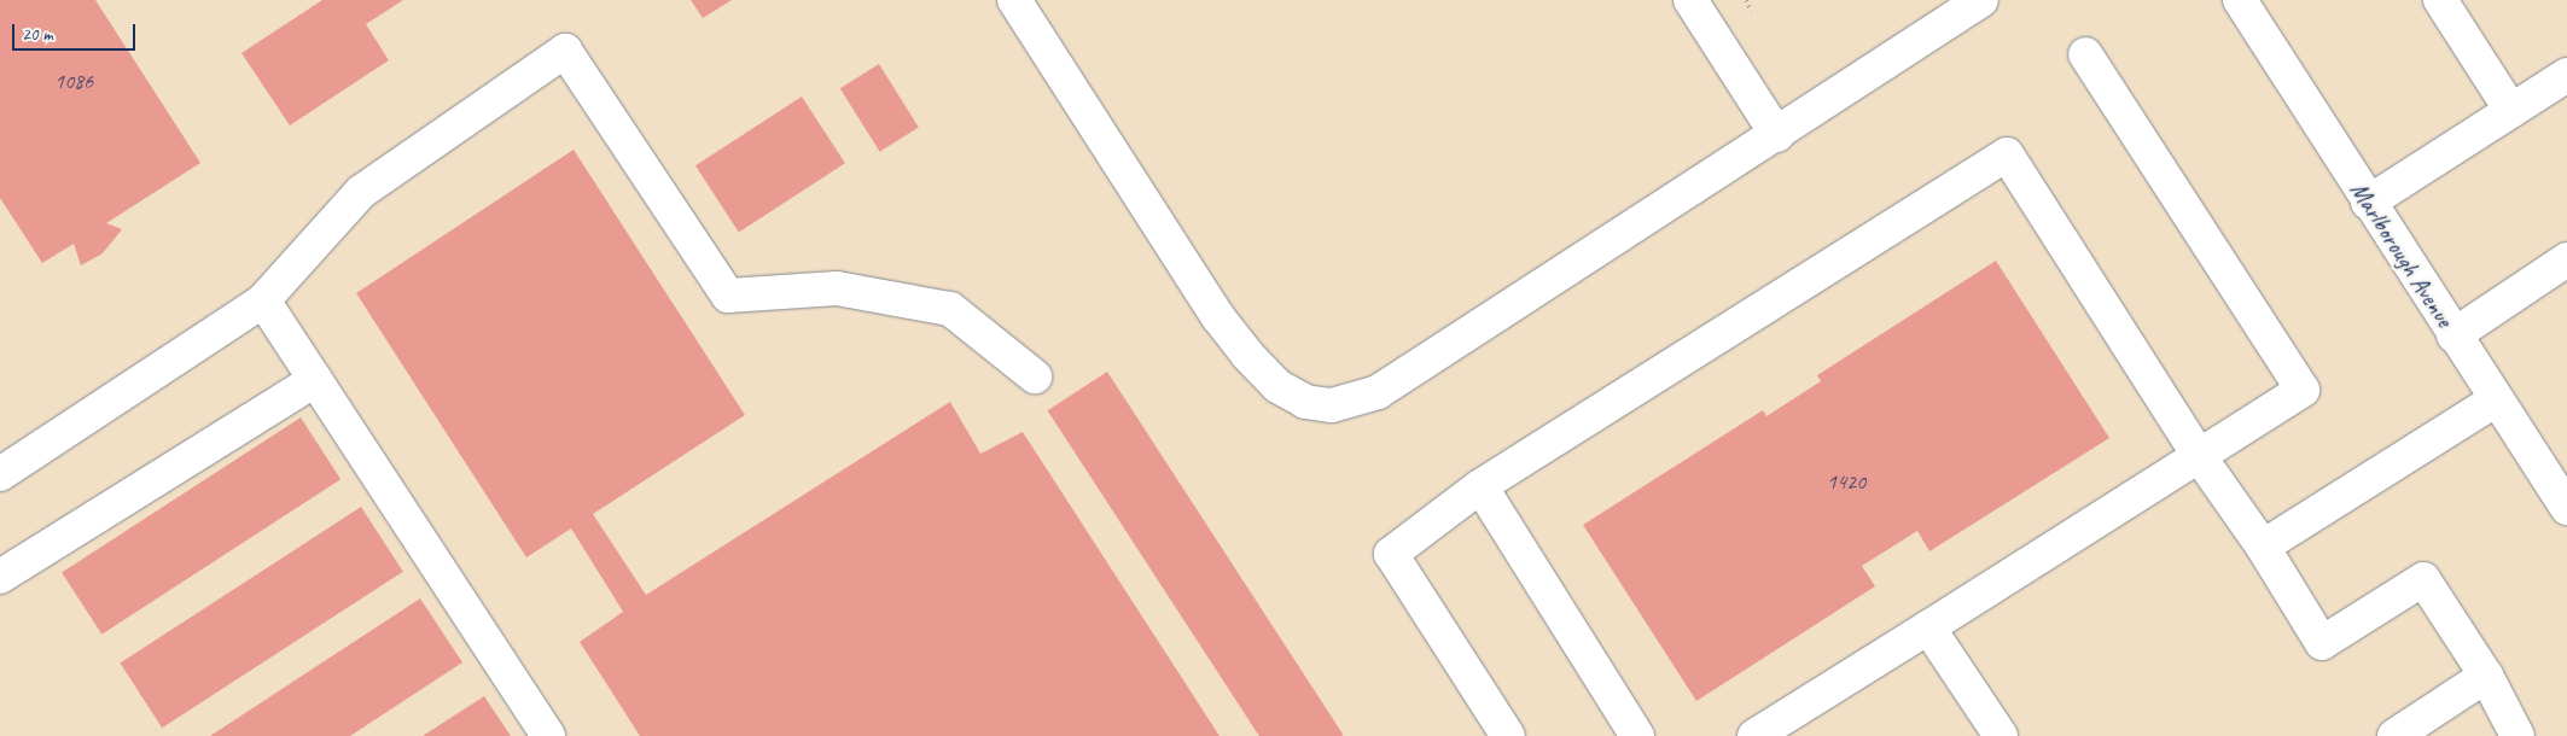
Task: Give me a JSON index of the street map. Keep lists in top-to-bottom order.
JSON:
{
  "streets": {
    "street": ["Marlborough Avenue"]
  },
  "house_numbers": ["1086", "1420"],
  "scale_bar": "20 m"
}
